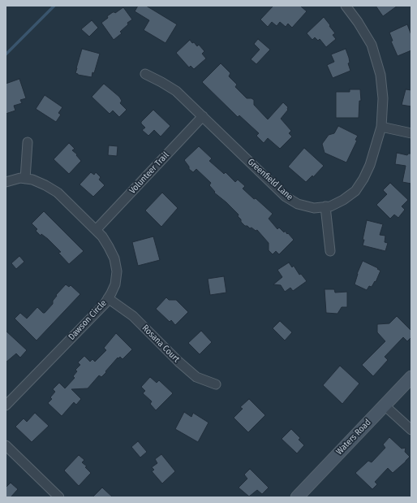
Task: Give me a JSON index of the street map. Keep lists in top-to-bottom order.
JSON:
{
  "streets": {
    "street": [
      "Volunteer Trail",
      "Greenfield Lane",
      "Dawson Circle",
      "Rosana Court",
      "Waters Road"
    ]
  },
  "crossings": [
    ["Volunteer Trail", "Greenfield Lane"],
    ["Volunteer Trail", "Dawson Circle"],
    ["Dawson Circle", "Rosana Court"]
  ]
}
